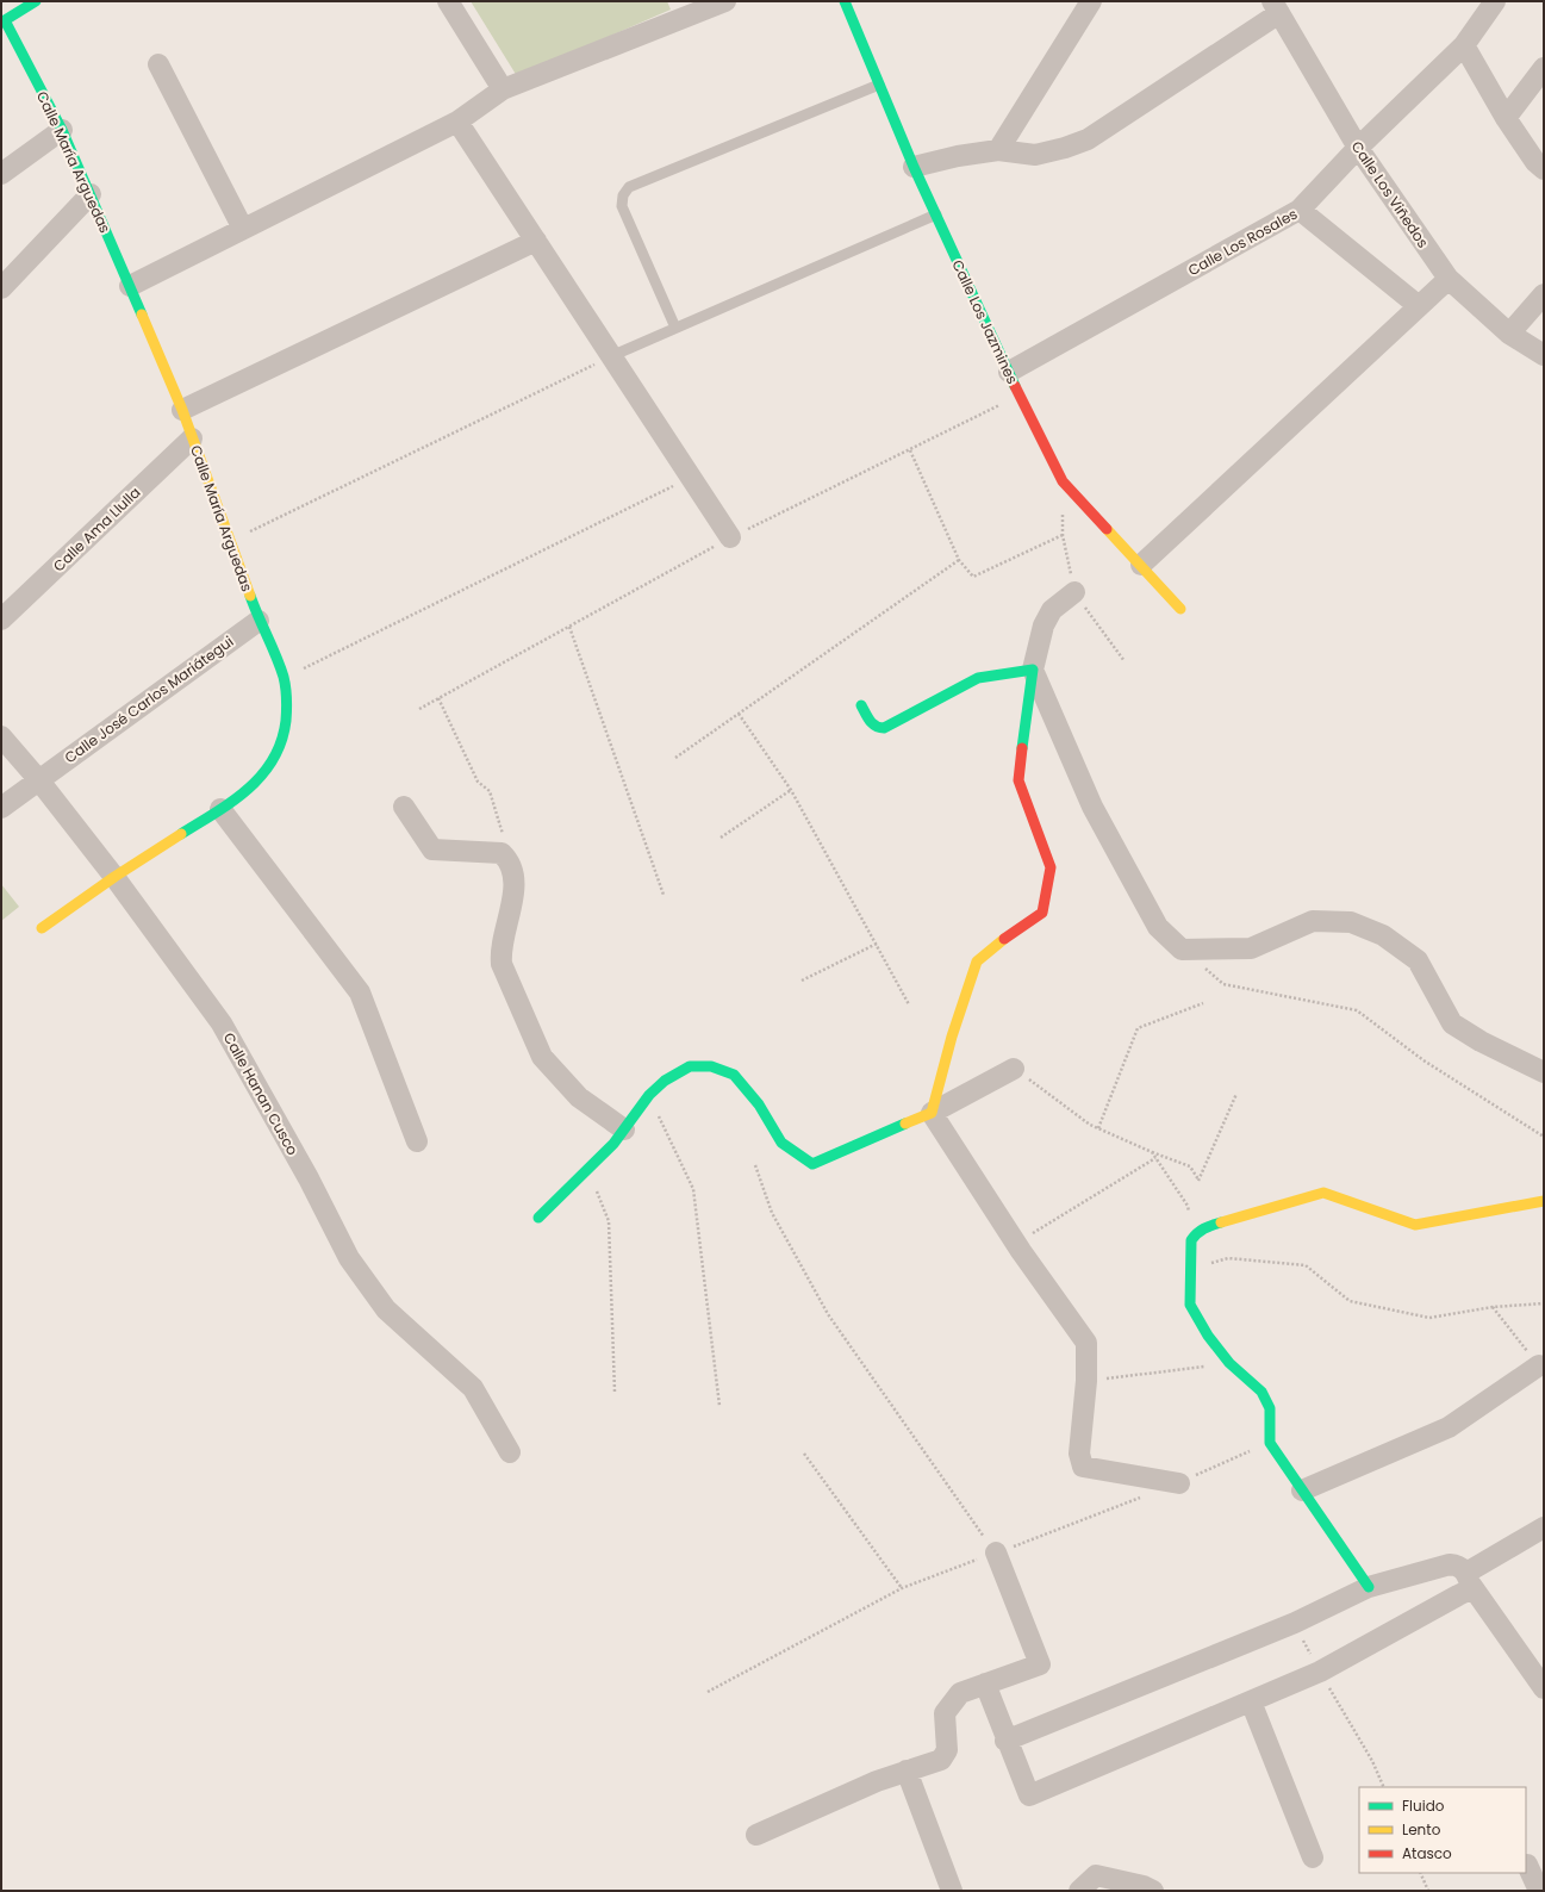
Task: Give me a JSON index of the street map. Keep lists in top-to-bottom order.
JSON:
{
  "streets": {
    "street": [
      "Calle María Arguedas",
      "Calle Los Viñedos",
      "Calle Los Rosales",
      "Calle Los Jazmines",
      "Calle Ama Llulla",
      "Calle José Carlos Mariátegui",
      "Calle Hanan Cusco"
    ]
  },
  "crossings": [
    ["Calle María Arguedas", "Calle Ama Llulla"],
    ["Calle María Arguedas", "Calle José Carlos Mariátegui"],
    ["Calle María Arguedas", "Calle Hanan Cusco"],
    ["Calle Los Viñedos", "Calle Los Rosales"],
    ["Calle Los Rosales", "Calle Los Jazmines"],
    ["Calle José Carlos Mariátegui", "Calle Hanan Cusco"]
  ],
  "legend": ["Fluido", "Lento", "Atasco"]
}
